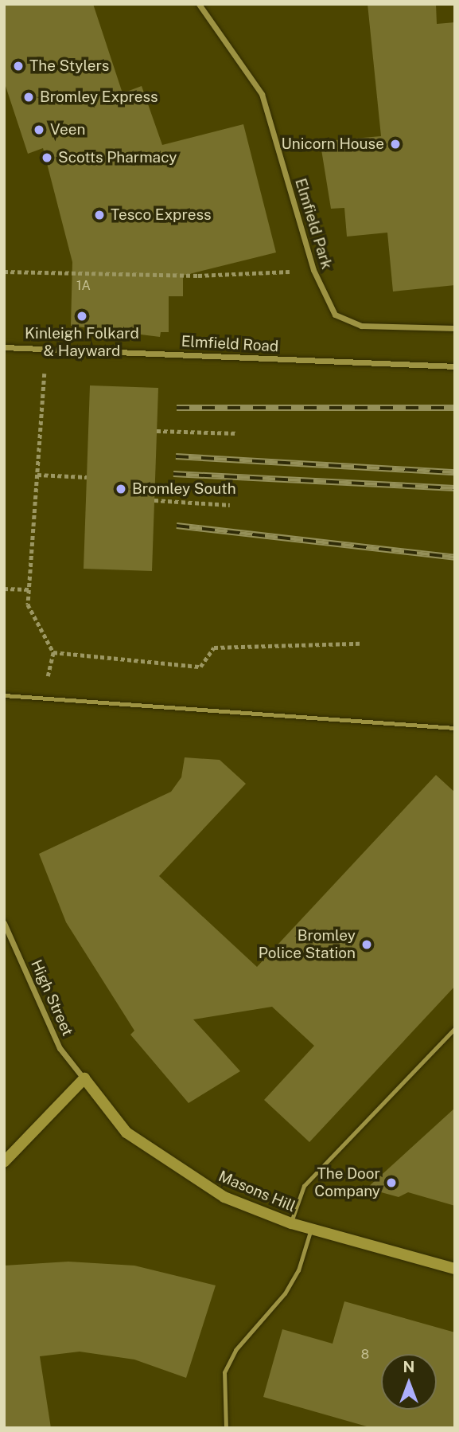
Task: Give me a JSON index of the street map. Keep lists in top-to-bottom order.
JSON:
{
  "streets": {
    "main road": ["Masons Hill"],
    "street": ["Elmfield Park", "Elmfield Road", "High Street"]
  },
  "crossings": [
    ["High Street", "Masons Hill"]
  ],
  "places": [
    "The Stylers",
    "Bromley Express",
    "Veen",
    "Unicorn House",
    "Scotts Pharmacy",
    "Tesco Express",
    "Kinleigh Folkard & Hayward",
    "Bromley South",
    "Bromley Police Station",
    "The Door Company"
  ],
  "house_numbers": ["1A", "8"],
  "north": "top"
}
